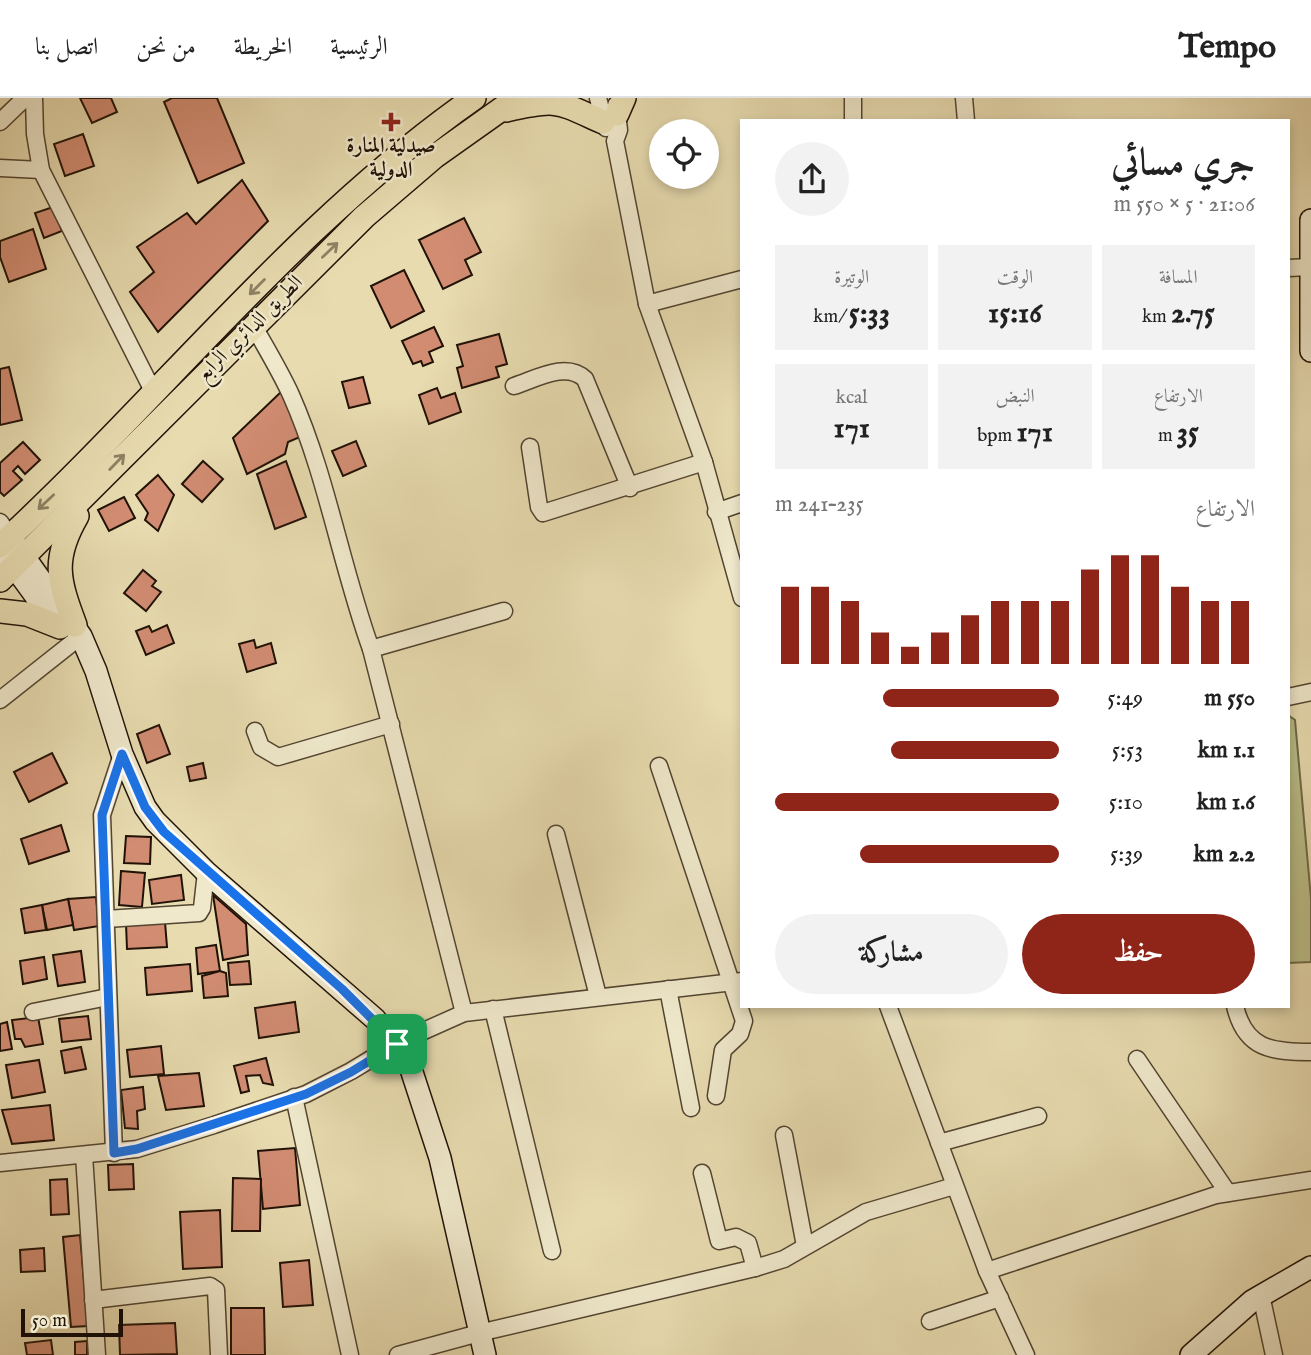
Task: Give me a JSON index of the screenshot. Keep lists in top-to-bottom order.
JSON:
{
  "streets": {
    "main road": ["الطريق الدائري الرابع"]
  },
  "places": {
    "health": ["صيدلية المنارة الدولية"]
  },
  "scale_bar": "50 m",
  "page": {
    "header": "Tempo",
    "nav": [
      "الرئيسية",
      "الخريطة",
      "من نحن",
      "اتصل بنا"
    ],
    "heading": ["جري مسائي", "21:06 · 5 × 550 m"],
    "stats": [
      ["المسافة", "2.75 km"],
      ["الوقت", "15:16"],
      ["الوتيرة", "5:33 /km"],
      ["الارتفاع", "35 m"],
      ["النبض", "171 bpm"],
      ["kcal", "171"]
    ],
    "chart": ["الارتفاع", "235–241 m"],
    "list": [
      {
        "name": "550 m",
        "note": "5:49"
      },
      {
        "name": "1.1 km",
        "note": "5:53"
      },
      {
        "name": "1.6 km",
        "note": "5:10"
      },
      {
        "name": "2.2 km",
        "note": "5:39"
      }
    ],
    "buttons": ["حفظ", "مشاركة"],
    "scale": "50 m"
  }
}
